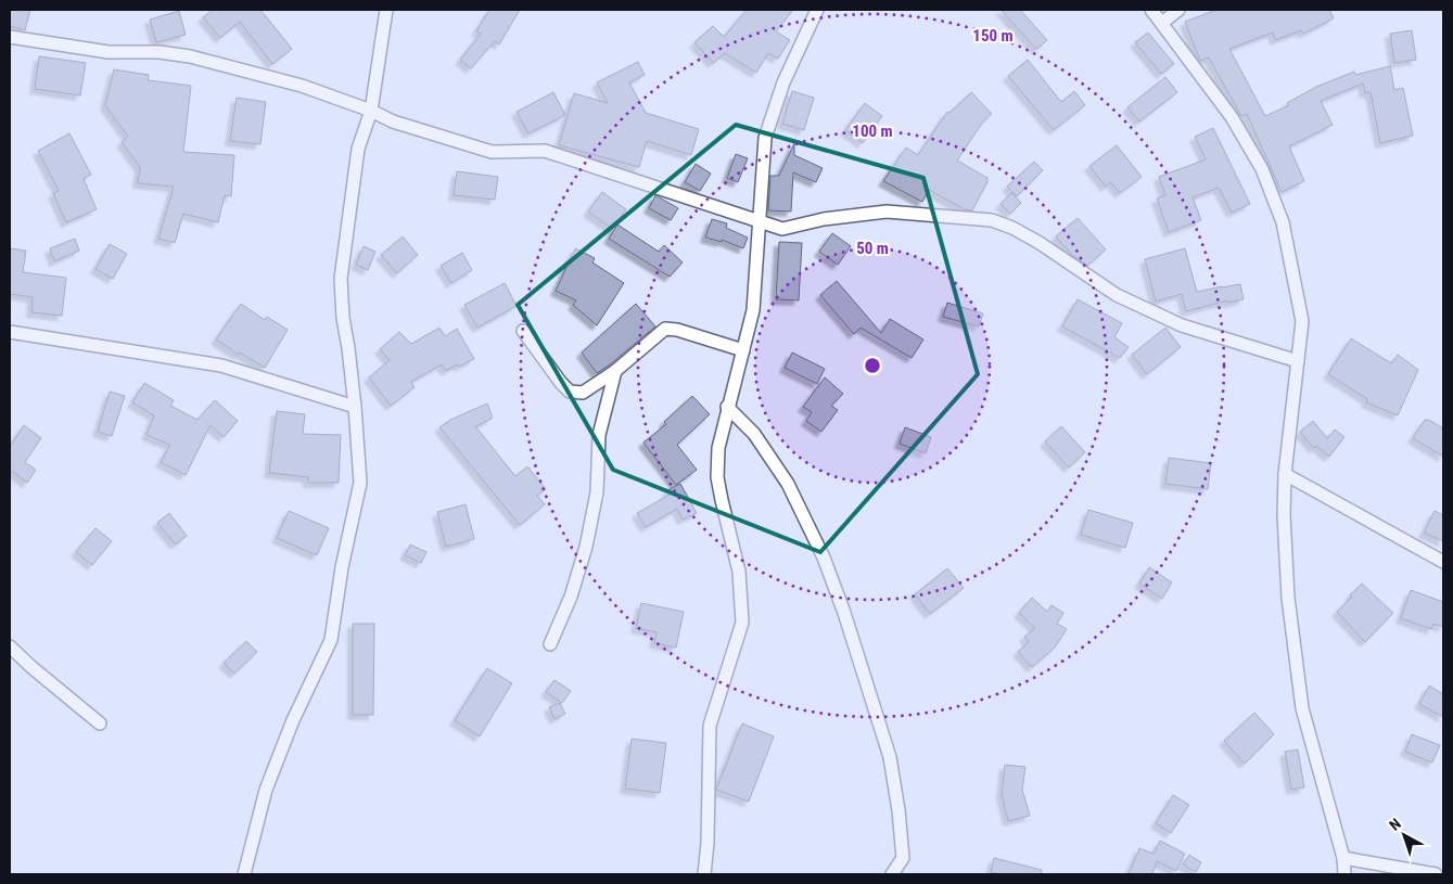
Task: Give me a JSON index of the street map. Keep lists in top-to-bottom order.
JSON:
{
  "north": "top left",
  "rings": ["150 m", "100 m", "50 m"]
}
